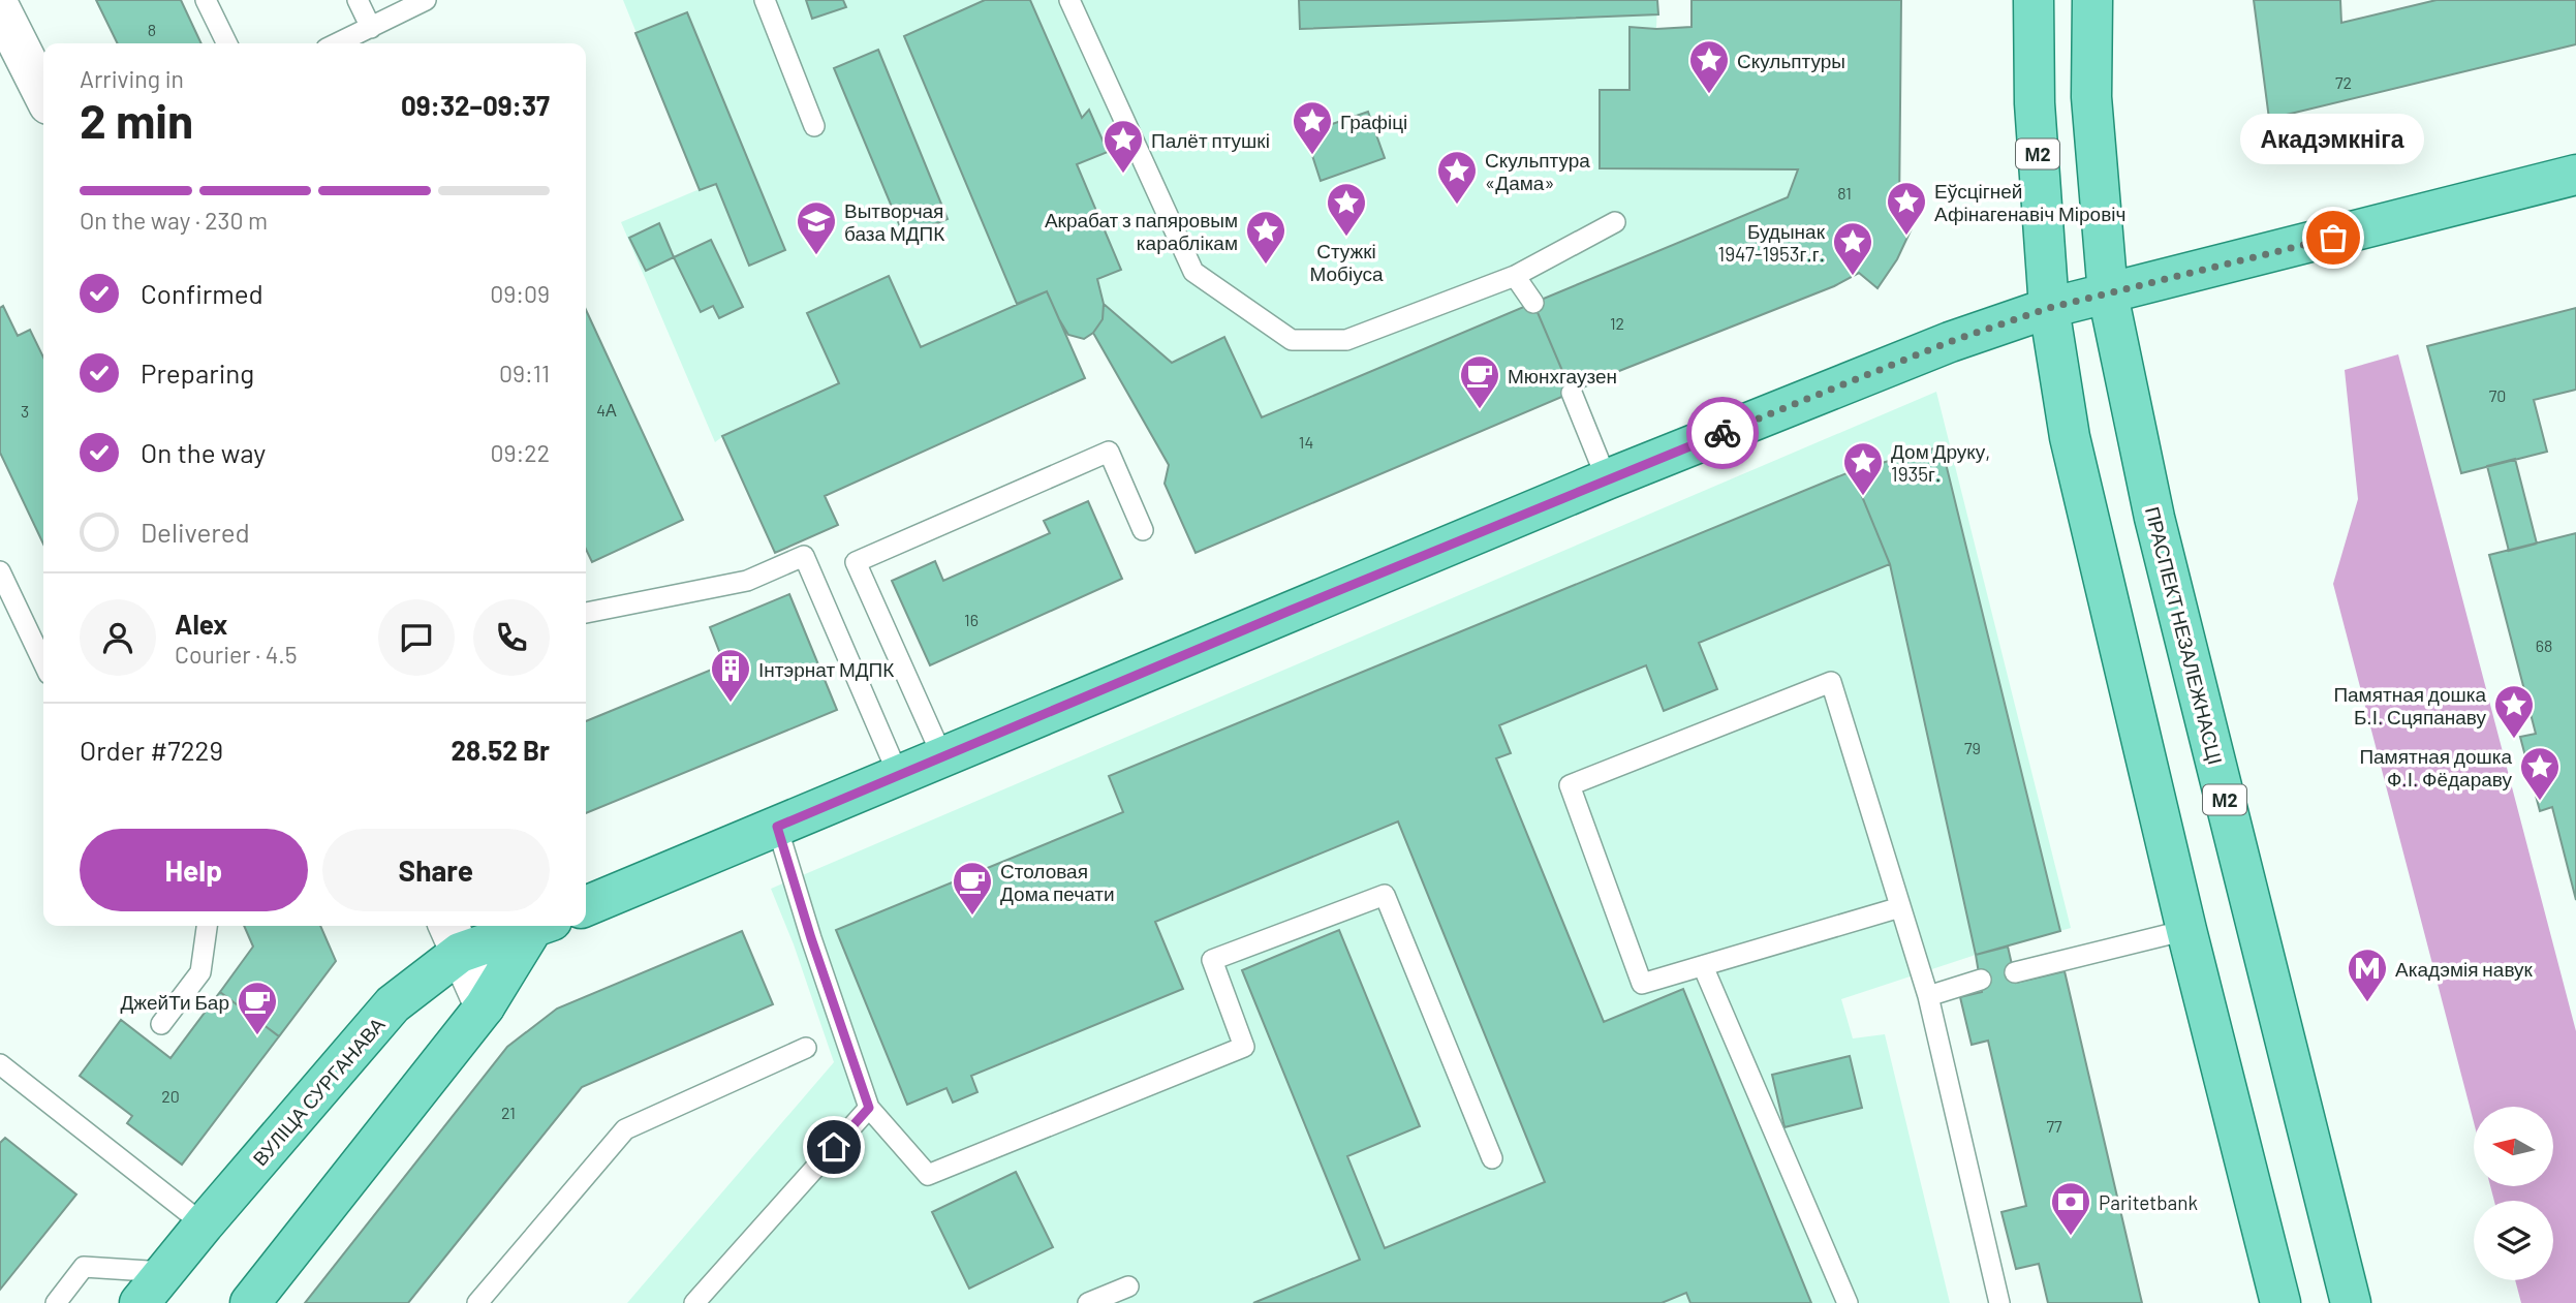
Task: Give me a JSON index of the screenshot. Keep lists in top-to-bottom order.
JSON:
{
  "streets": {
    "main road": ["М2", "ПРАСПЕКТ НЕЗАЛЕЖНАСЦІ", "ВУЛІЦА СУРГАНАВА"]
  },
  "places": {
    "place": [
      "Скульптуры",
      "Графіці",
      "Палёт птушкі",
      "Скульптура «Дама»",
      "Еўсцігней Афінагенавіч Міровіч",
      "Стужкі Мобіуса",
      "Акрабат з папяровым караблікам",
      "Будынак 1947-1953г.г.",
      "Дом Друку, 1935г.",
      "Памятная дошка Б.І. Сцяпанаву",
      "Памятная дошка Ф.І. Фёдараву"
    ],
    "other": ["Акадэмкніга"],
    "school or university": ["Вытворчая база МДПК"],
    "cafe": ["Мюнхгаузен", "Столовая Дома печати", "ДжейТи Бар"],
    "building": ["Інтэрнат МДПК"],
    "metro station": ["Акадэмія навук"],
    "bank": ["Paritetbank"]
  },
  "house_numbers": [
    "8",
    "72",
    "81",
    "12",
    "70",
    "4А",
    "3",
    "14",
    "16",
    "68",
    "79",
    "20",
    "21",
    "77"
  ],
  "north": "left",
  "page": {
    "heading": ["2 min", "Arriving in", "09:32–09:37"],
    "panel": [
      "Alex",
      "Courier · 4.5",
      "Order #7229",
      "28.52 Br"
    ],
    "bubble": "Акадэмкніга",
    "bar": "On the way · 230 m",
    "list": [
      ["Confirmed", "09:09"],
      ["Preparing", "09:11"],
      ["On the way", "09:22"],
      "Delivered"
    ],
    "buttons": ["Help", "Share"]
  }
}
